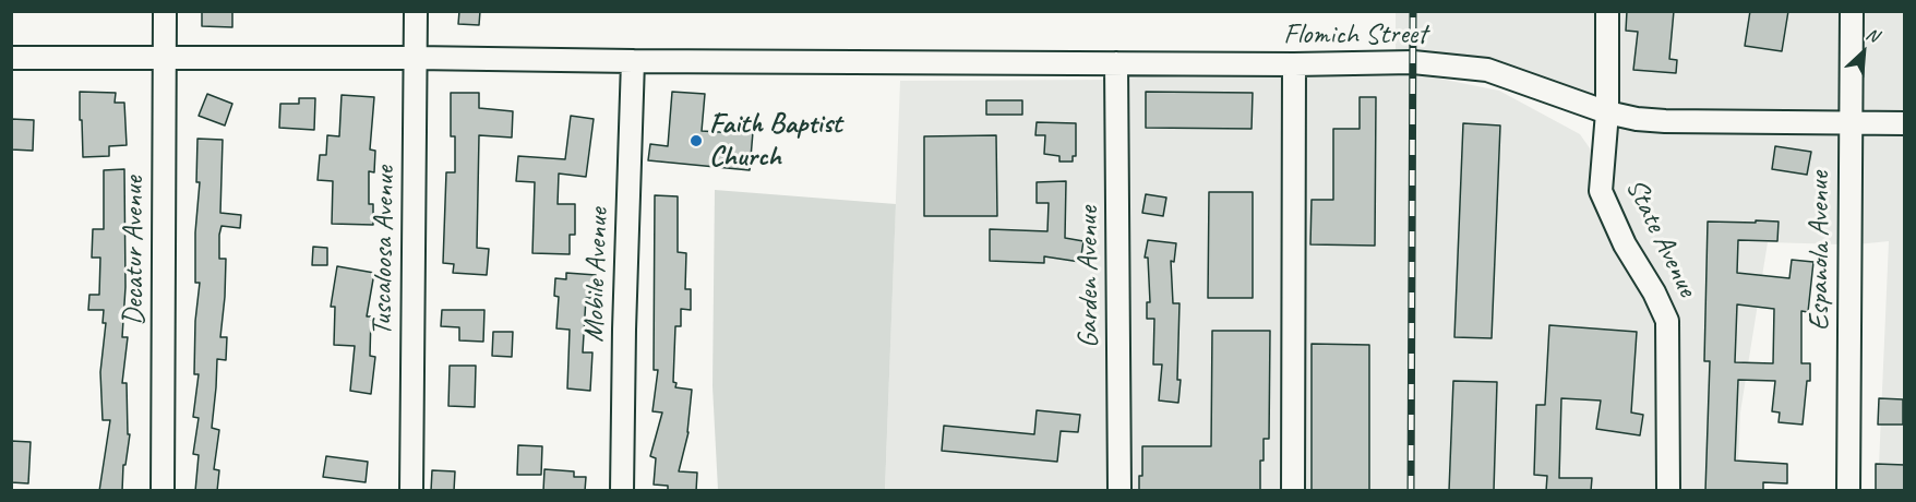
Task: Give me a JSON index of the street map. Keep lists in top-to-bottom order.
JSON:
{
  "streets": {
    "street": [
      "Flomich Street",
      "State Avenue",
      "Decatur Avenue",
      "Tuscaloosa Avenue",
      "Espanola Avenue",
      "Mobile Avenue",
      "Garden Avenue"
    ]
  },
  "crossings": [
    ["Flomich Street", "State Avenue"],
    ["Flomich Street", "Decatur Avenue"],
    ["Flomich Street", "Tuscaloosa Avenue"],
    ["Flomich Street", "Espanola Avenue"],
    ["Flomich Street", "Mobile Avenue"],
    ["Flomich Street", "Garden Avenue"]
  ],
  "places": ["Faith Baptist Church"],
  "north": "top right"
}
